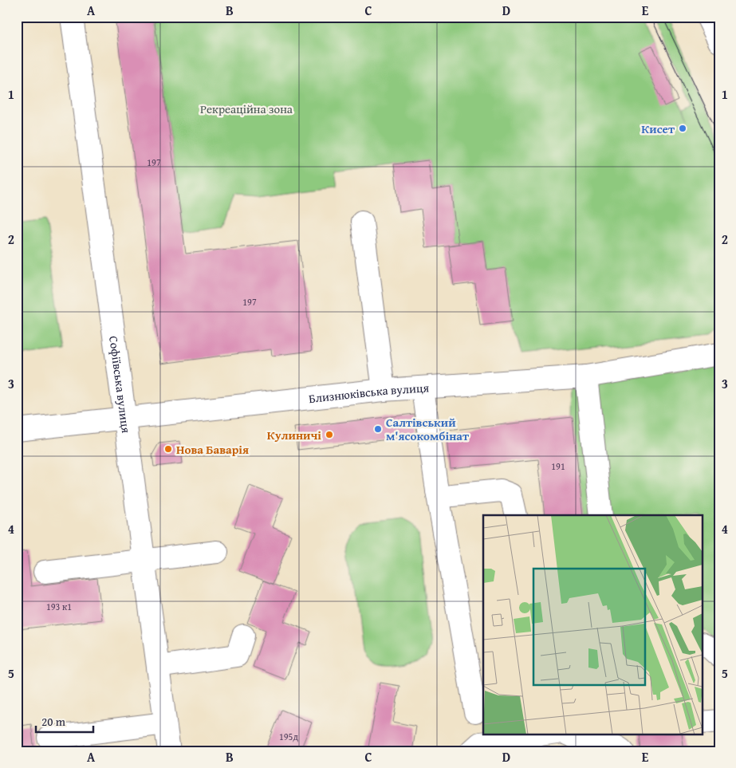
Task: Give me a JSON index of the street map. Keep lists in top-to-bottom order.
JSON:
{
  "streets": {
    "street": ["Софіївська вулиця", "Близнюківська вулиця"]
  },
  "crossings": [
    ["Софіївська вулиця", "Близнюківська вулиця"]
  ],
  "parks": ["Рекреаційна зона"],
  "places": [
    "Кисет",
    "Салтівський м'ясокомбінат",
    "Кулиничі",
    "Нова Баварія"
  ],
  "house_numbers": [
    "197",
    "197",
    "191",
    "193 к1",
    "195д"
  ],
  "scale_bar": "20 m",
  "grid": {
    "columns": [
      "A",
      "B",
      "C",
      "D",
      "E"
    ],
    "rows": [
      "1",
      "2",
      "3",
      "4",
      "5"
    ]
  }
}
